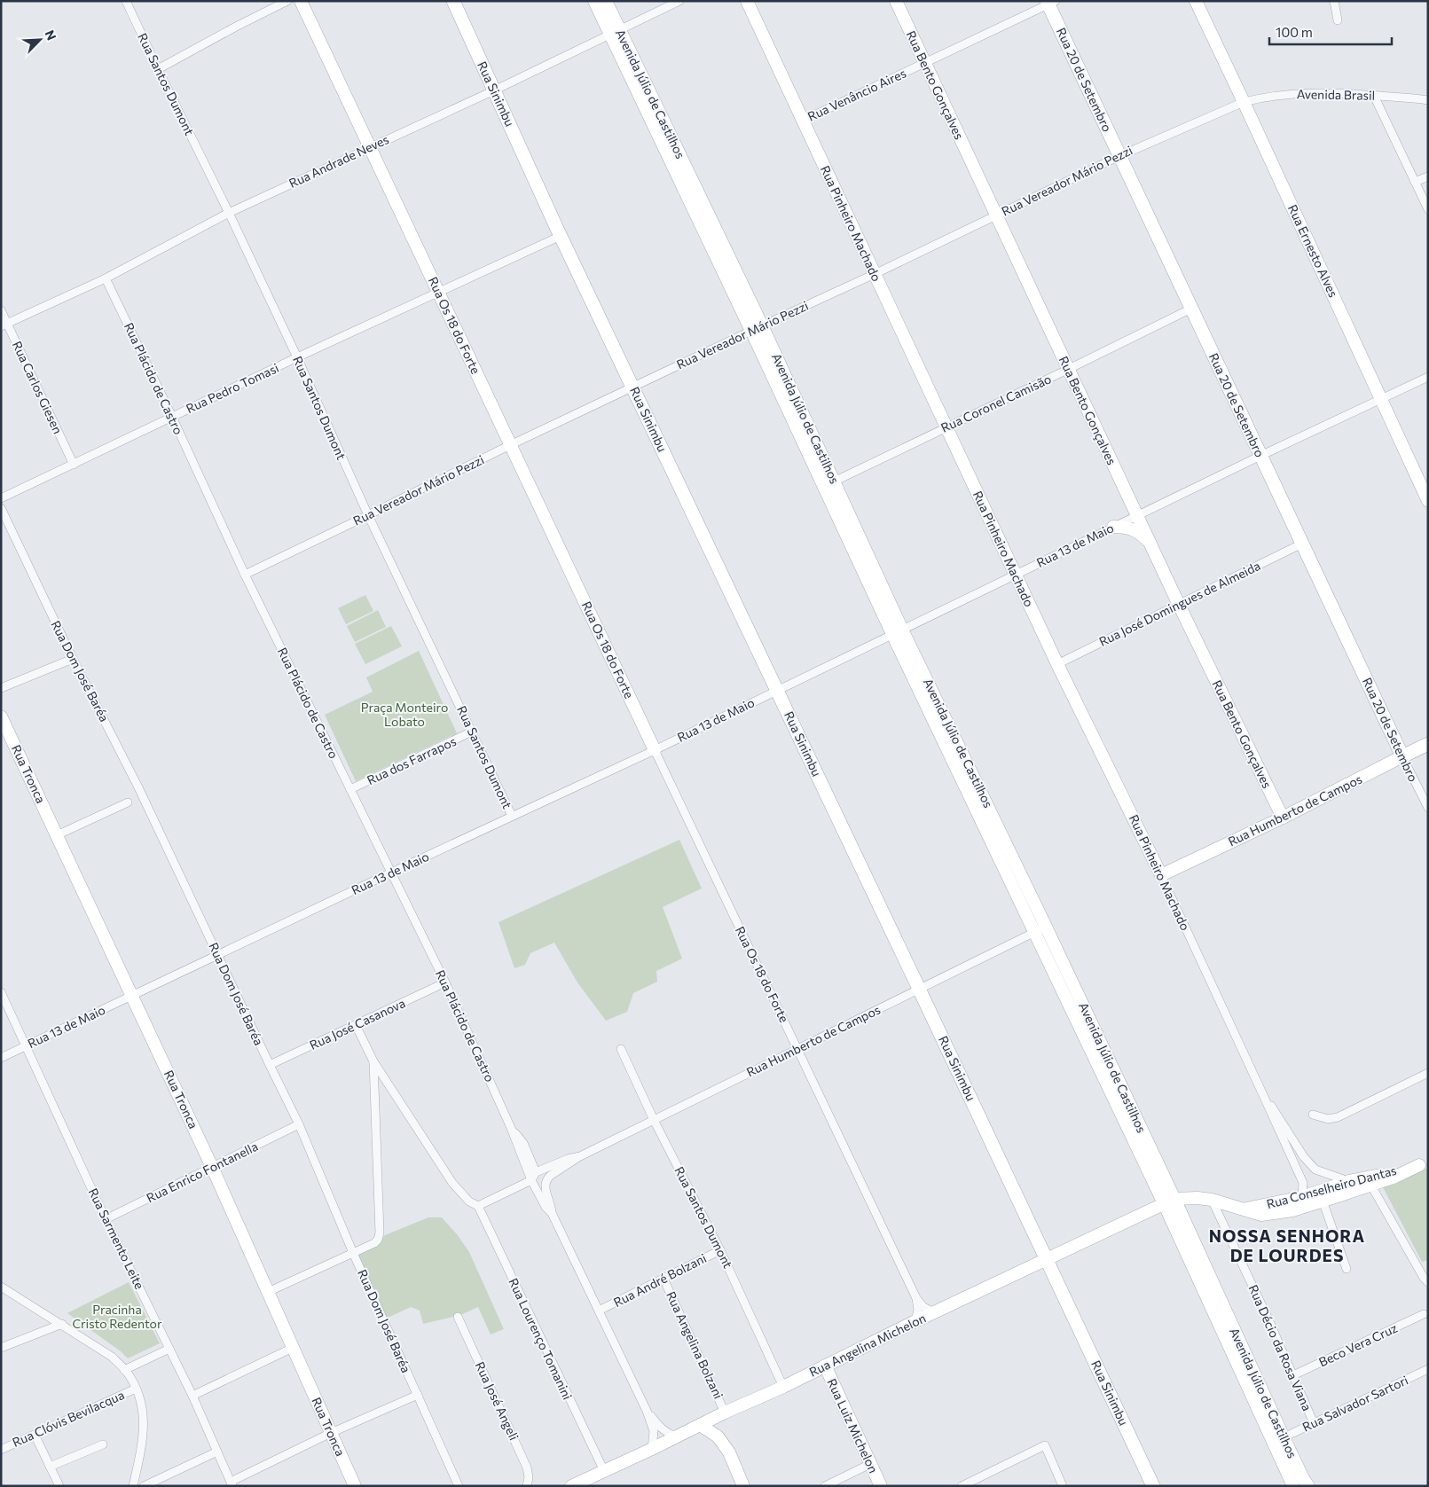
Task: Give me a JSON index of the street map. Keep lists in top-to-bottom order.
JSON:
{
  "streets": {
    "main road": ["Rua 20 de Setembro", "Rua Sinimbu", "Rua Humberto de Campos"],
    "street": [
      "Rua Santos Dumont",
      "Rua Bento Gonçalves",
      "Avenida Júlio de Castilhos",
      "Rua Venâncio Aires",
      "Avenida Brasil",
      "Rua Andrade Neves",
      "Rua Vereador Mário Pezzi",
      "Rua Pinheiro Machado",
      "Rua Ernesto Alves",
      "Rua Os 18 do Forte",
      "Rua Plácido de Castro",
      "Rua Carlos Giesen",
      "Rua Pedro Tomasi",
      "Rua Coronel Camisão",
      "Rua 13 de Maio",
      "Rua José Domingues de Almeida",
      "Rua Dom José Baréa",
      "Rua dos Farrapos",
      "Rua Tronca",
      "Rua José Casanova",
      "Rua Enrico Fontanella",
      "Rua Conselheiro Dantas",
      "Rua Sarmento Leite",
      "Rua André Bolzani",
      "Rua Lourenço Tomanini",
      "Rua Angelina Bolzani",
      "Rua Angelina Michelon",
      "Beco Vera Cruz",
      "Rua Décio da Rosa Viana",
      "Rua José Angeli",
      "Rua Salvador Sartori",
      "Rua Clóvis Bevilacqua",
      "Rua Luiz Michelon"
    ]
  },
  "crossings": [
    ["Rua 20 de Setembro", "Rua Venâncio Aires"],
    ["Rua 20 de Setembro", "Rua Vereador Mário Pezzi"],
    ["Rua 20 de Setembro", "Rua Coronel Camisão"],
    ["Rua 20 de Setembro", "Rua 13 de Maio"],
    ["Rua 20 de Setembro", "Rua José Domingues de Almeida"],
    ["Rua 20 de Setembro", "Rua Humberto de Campos"],
    ["Rua Santos Dumont", "Rua Andrade Neves"],
    ["Rua Santos Dumont", "Rua Vereador Mário Pezzi"],
    ["Rua Santos Dumont", "Rua Pedro Tomasi"],
    ["Rua Santos Dumont", "Rua 13 de Maio"],
    ["Rua Santos Dumont", "Rua dos Farrapos"],
    ["Rua Santos Dumont", "Rua Humberto de Campos"],
    ["Rua Santos Dumont", "Rua André Bolzani"],
    ["Rua Santos Dumont", "Rua Angelina Michelon"],
    ["Rua Bento Gonçalves", "Rua Venâncio Aires"],
    ["Rua Bento Gonçalves", "Rua Vereador Mário Pezzi"],
    ["Rua Bento Gonçalves", "Rua Coronel Camisão"],
    ["Rua Bento Gonçalves", "Rua 13 de Maio"],
    ["Rua Bento Gonçalves", "Rua José Domingues de Almeida"],
    ["Rua Bento Gonçalves", "Rua Humberto de Campos"],
    ["Rua Sinimbu", "Rua Andrade Neves"],
    ["Rua Sinimbu", "Rua Vereador Mário Pezzi"],
    ["Rua Sinimbu", "Rua Pedro Tomasi"],
    ["Rua Sinimbu", "Rua 13 de Maio"],
    ["Rua Sinimbu", "Rua Humberto de Campos"],
    ["Rua Sinimbu", "Rua Angelina Michelon"],
    ["Avenida Júlio de Castilhos", "Rua Andrade Neves"],
    ["Avenida Júlio de Castilhos", "Rua Vereador Mário Pezzi"],
    ["Avenida Júlio de Castilhos", "Rua Coronel Camisão"],
    ["Avenida Júlio de Castilhos", "Rua 13 de Maio"],
    ["Avenida Júlio de Castilhos", "Rua Humberto de Campos"],
    ["Avenida Júlio de Castilhos", "Rua Conselheiro Dantas"],
    ["Avenida Júlio de Castilhos", "Rua Angelina Michelon"],
    ["Avenida Júlio de Castilhos", "Rua Salvador Sartori"],
    ["Rua Venâncio Aires", "Rua Pinheiro Machado"],
    ["Avenida Brasil", "Rua Vereador Mário Pezzi"],
    ["Avenida Brasil", "Rua Ernesto Alves"],
    ["Rua Andrade Neves", "Rua Os 18 do Forte"],
    ["Rua Andrade Neves", "Rua Plácido de Castro"],
    ["Rua Andrade Neves", "Rua Carlos Giesen"],
    ["Rua Vereador Mário Pezzi", "Rua Pinheiro Machado"],
    ["Rua Vereador Mário Pezzi", "Rua Ernesto Alves"],
    ["Rua Vereador Mário Pezzi", "Rua Os 18 do Forte"],
    ["Rua Vereador Mário Pezzi", "Rua Plácido de Castro"],
    ["Rua Pinheiro Machado", "Rua Coronel Camisão"],
    ["Rua Pinheiro Machado", "Rua 13 de Maio"],
    ["Rua Pinheiro Machado", "Rua José Domingues de Almeida"],
    ["Rua Pinheiro Machado", "Rua Humberto de Campos"],
    ["Rua Pinheiro Machado", "Rua Conselheiro Dantas"],
    ["Rua Ernesto Alves", "Rua 13 de Maio"],
    ["Rua Os 18 do Forte", "Rua Pedro Tomasi"],
    ["Rua Os 18 do Forte", "Rua 13 de Maio"],
    ["Rua Os 18 do Forte", "Rua Humberto de Campos"],
    ["Rua Os 18 do Forte", "Rua Angelina Michelon"],
    ["Rua Plácido de Castro", "Rua Pedro Tomasi"],
    ["Rua Plácido de Castro", "Rua 13 de Maio"],
    ["Rua Plácido de Castro", "Rua dos Farrapos"],
    ["Rua Plácido de Castro", "Rua Humberto de Campos"],
    ["Rua Plácido de Castro", "Rua José Casanova"],
    ["Rua Plácido de Castro", "Rua André Bolzani"],
    ["Rua Plácido de Castro", "Rua Angelina Michelon"],
    ["Rua Carlos Giesen", "Rua Pedro Tomasi"],
    ["Rua 13 de Maio", "Rua Dom José Baréa"],
    ["Rua 13 de Maio", "Rua Tronca"],
    ["Rua 13 de Maio", "Rua Sarmento Leite"],
    ["Rua Dom José Baréa", "Rua José Casanova"],
    ["Rua Dom José Baréa", "Rua Enrico Fontanella"],
    ["Rua Tronca", "Rua Enrico Fontanella"],
    ["Rua Enrico Fontanella", "Rua Sarmento Leite"],
    ["Rua Conselheiro Dantas", "Rua Angelina Michelon"],
    ["Rua Conselheiro Dantas", "Rua Décio da Rosa Viana"],
    ["Rua André Bolzani", "Rua Angelina Bolzani"],
    ["Rua Lourenço Tomanini", "Rua Angelina Michelon"],
    ["Rua Angelina Bolzani", "Rua Angelina Michelon"],
    ["Rua Angelina Michelon", "Rua Luiz Michelon"],
    ["Beco Vera Cruz", "Rua Décio da Rosa Viana"],
    ["Rua Décio da Rosa Viana", "Rua Salvador Sartori"]
  ],
  "districts": ["NOSSA SENHORA DE LOURDES"],
  "parks": ["Praça Monteiro Lobato", "Pracinha Cristo Redentor"],
  "scale_bar": "100 m",
  "north": "top right"
}
